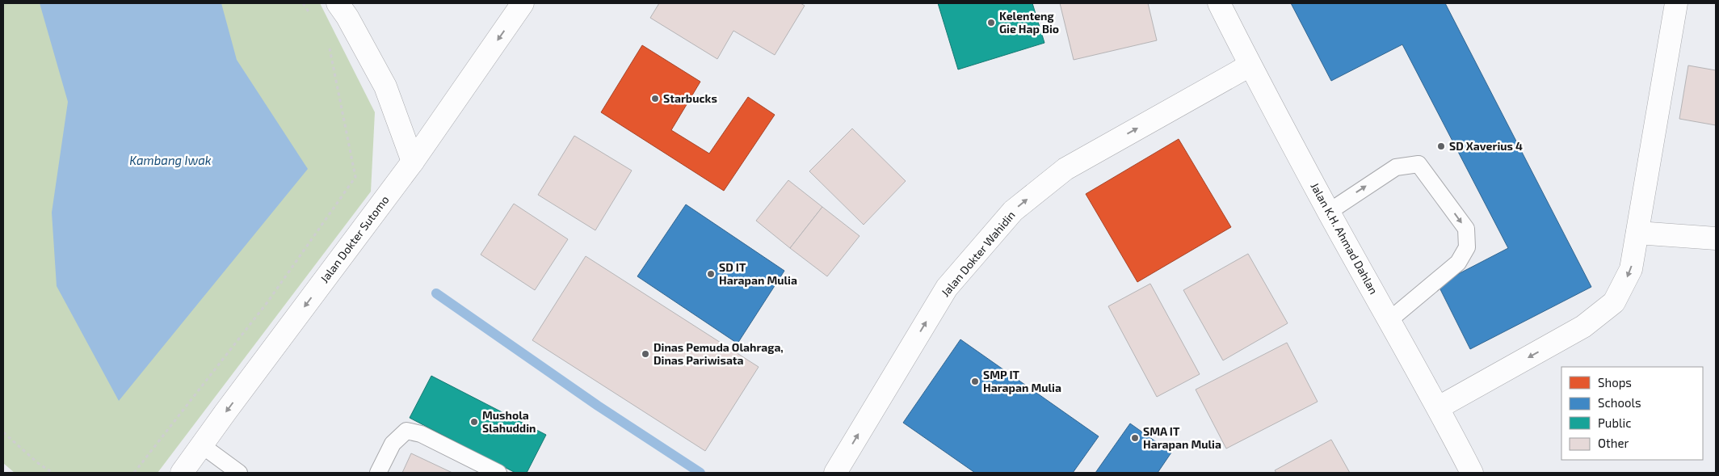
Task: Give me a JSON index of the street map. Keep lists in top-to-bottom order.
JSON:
{
  "streets": {
    "street": ["Jalan K.H. Ahmad Dahlan", "Jalan Dokter Sutomo", "Jalan Dokter Wahidin"]
  },
  "crossings": [
    ["Jalan K.H. Ahmad Dahlan", "Jalan Dokter Wahidin"]
  ],
  "one_way": ["Jalan Dokter Sutomo", "Jalan Dokter Wahidin"],
  "water": ["Kambang Iwak"],
  "places": [
    "Kelenteng Gie Hap Bio",
    "Starbucks",
    "SD Xaverius 4",
    "SD IT Harapan Mulia",
    "Dinas Pemuda Olahraga, Dinas Pariwisata",
    "SMP IT Harapan Mulia",
    "Mushola Slahuddin",
    "SMA IT Harapan Mulia"
  ],
  "legend": [
    "Shops",
    "Schools",
    "Public",
    "Other"
  ]
}
